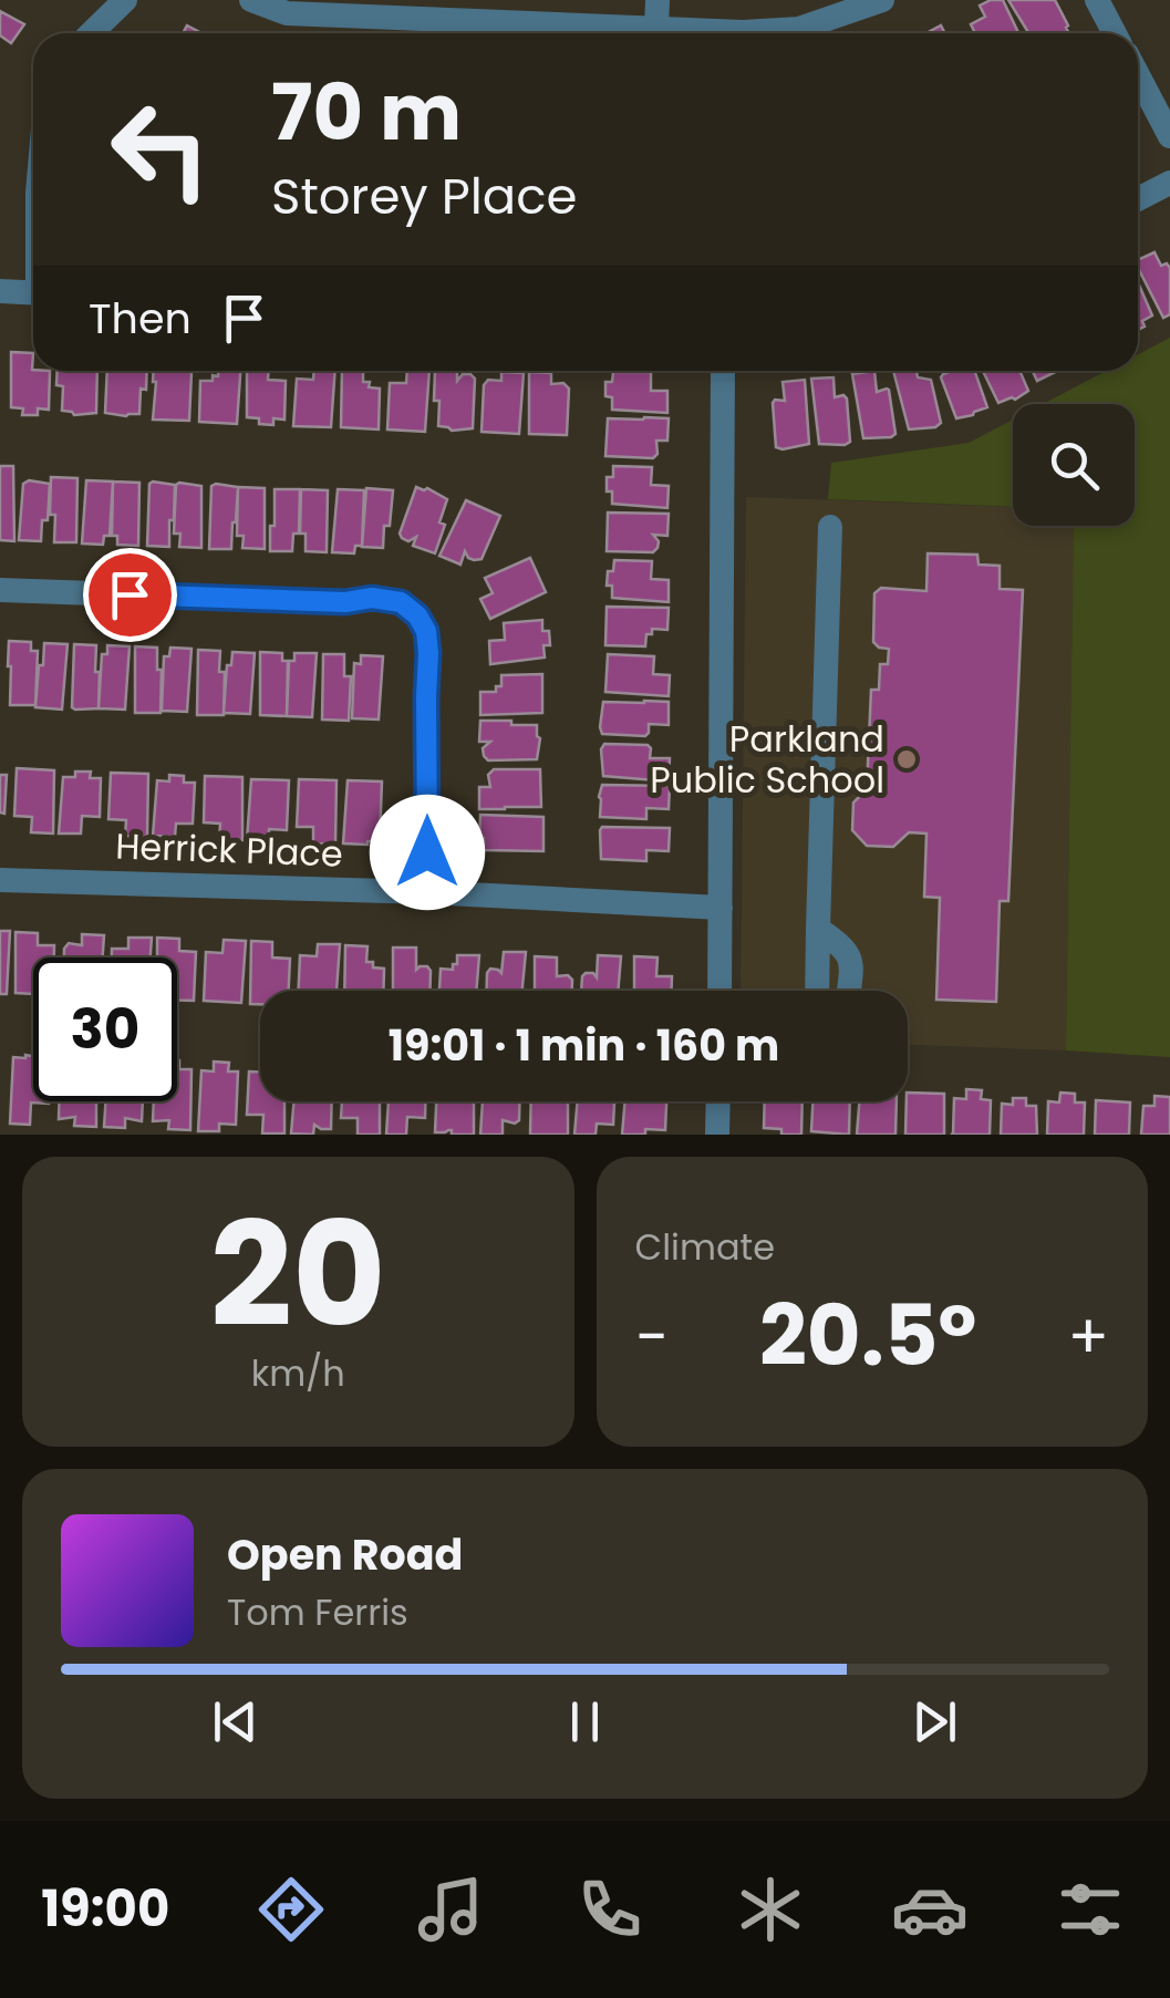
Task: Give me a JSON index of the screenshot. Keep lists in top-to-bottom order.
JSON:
{
  "streets": {
    "street": ["Herrick Place"]
  },
  "places": ["Parkland Public School"],
  "page": {
    "turn": ["70 m", "Storey Place"],
    "then": "Then",
    "limit": "30",
    "trip": "19:01 · 1 min · 160 m",
    "tile": [
      ["20", "km/h"],
      "Climate"
    ],
    "heat": ["−", "20.5°", "+"],
    "song": ["Open Road", "Tom Ferris"],
    "tabs": "19:00"
  }
}
